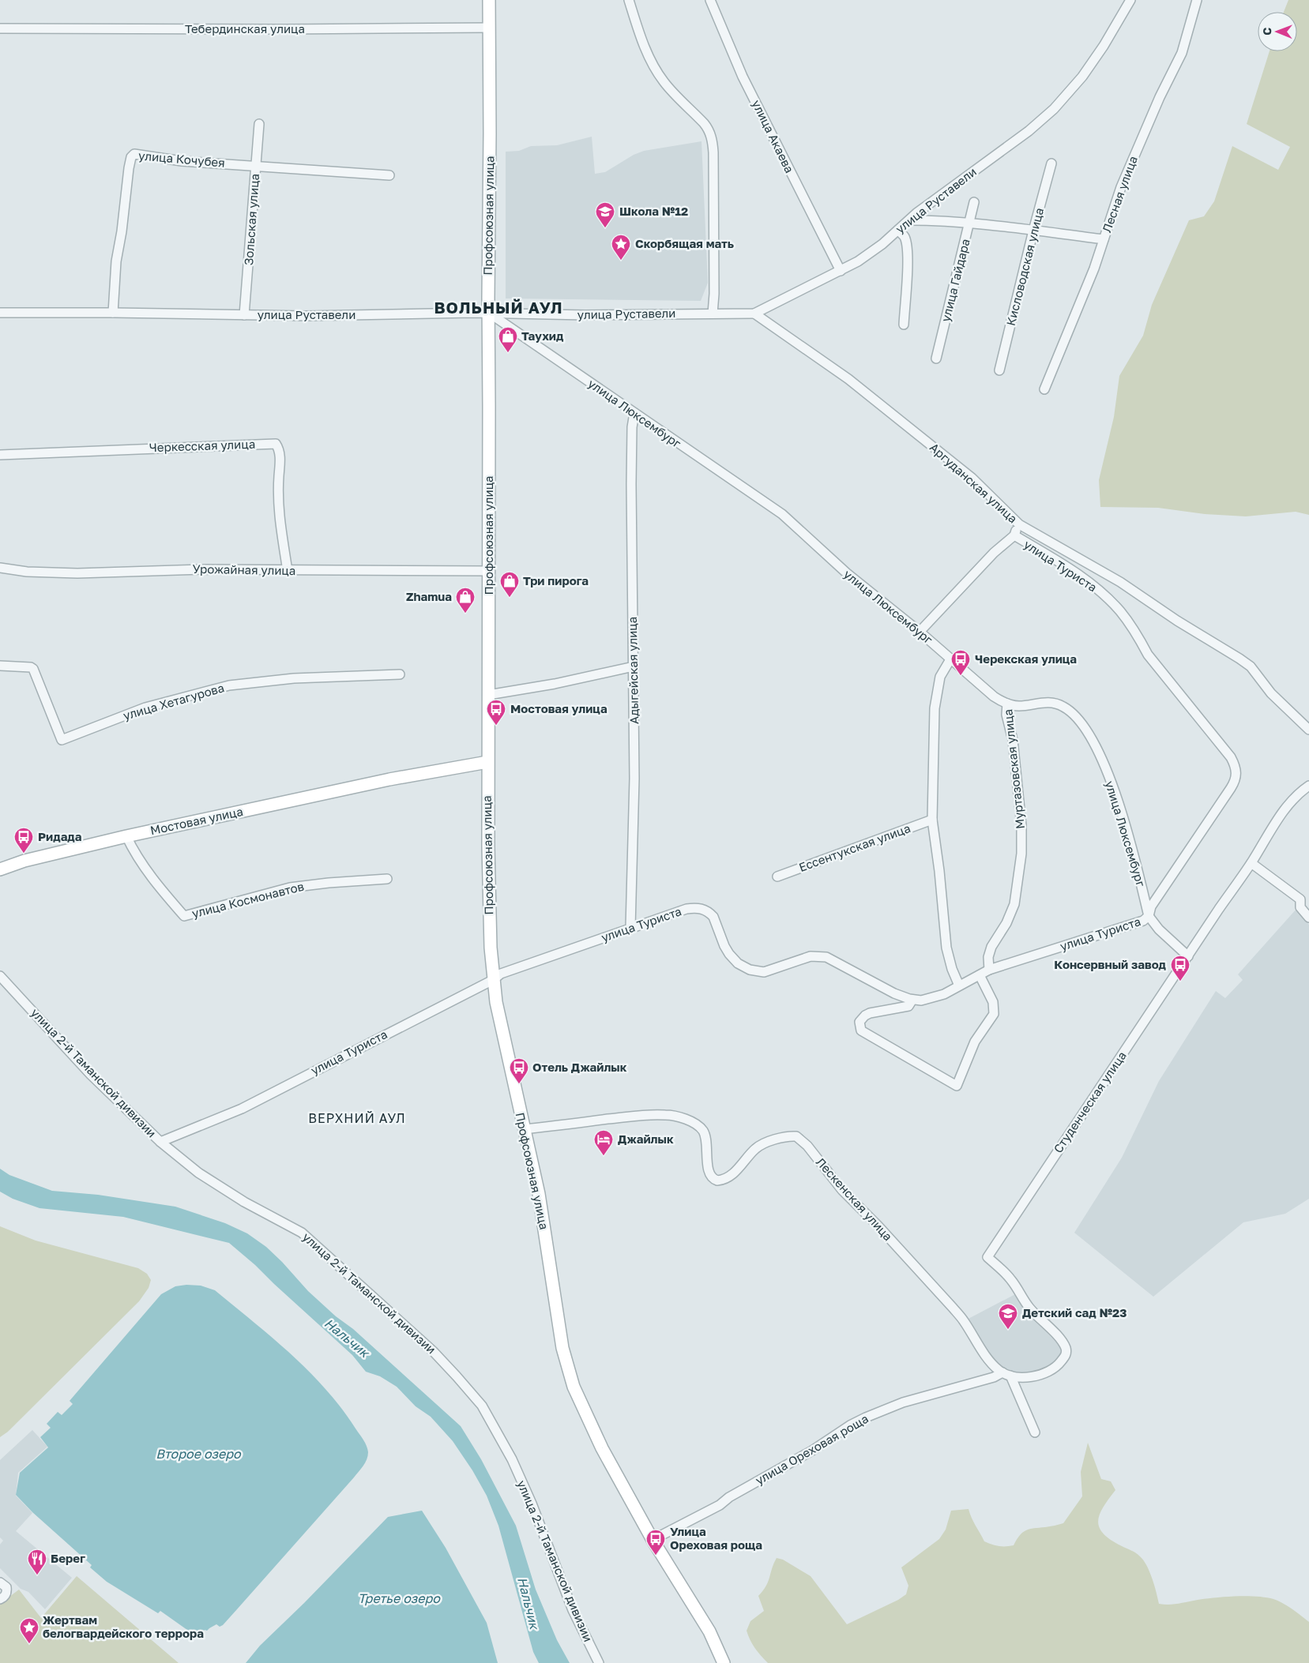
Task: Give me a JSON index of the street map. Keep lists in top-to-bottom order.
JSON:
{
  "streets": {
    "street": [
      "Тебердинская улица",
      "улица Акаева",
      "улица Кочубея",
      "Лесная улица",
      "улица Руставели",
      "Профсоюзная улица",
      "Зольская улица",
      "Кисловодская улица",
      "улица Гайдара",
      "улица Люксембург",
      "Черкесская улица",
      "Аргуданская улица",
      "улица Туриста",
      "Урожайная улица",
      "Адыгейская улица",
      "улица Хетагурова",
      "Муртазовская улица",
      "Мостовая улица",
      "Ессентукская улица",
      "улица Космонавтов",
      "улица 2-й Таманской дивизии",
      "Студенческая улица",
      "Лескенская улица",
      "улица Ореховая роща"
    ]
  },
  "crossings": [
    ["Тебердинская улица", "Профсоюзная улица"],
    ["улица Акаева", "улица Руставели"],
    ["улица Кочубея", "улица Руставели"],
    ["улица Кочубея", "Зольская улица"],
    ["улица Руставели", "Профсоюзная улица"],
    ["улица Руставели", "Зольская улица"],
    ["улица Руставели", "улица Люксембург"],
    ["улица Руставели", "Аргуданская улица"],
    ["Профсоюзная улица", "улица Люксембург"],
    ["Профсоюзная улица", "улица Туриста"],
    ["Профсоюзная улица", "Урожайная улица"],
    ["Профсоюзная улица", "Мостовая улица"],
    ["Профсоюзная улица", "Лескенская улица"],
    ["Профсоюзная улица", "улица Ореховая роща"],
    ["улица Люксембург", "улица Туриста"],
    ["улица Люксембург", "Адыгейская улица"],
    ["улица Люксембург", "Муртазовская улица"],
    ["улица Люксембург", "Студенческая улица"],
    ["Черкесская улица", "Урожайная улица"],
    ["улица Туриста", "Адыгейская улица"],
    ["улица Туриста", "Муртазовская улица"],
    ["улица Туриста", "улица 2-й Таманской дивизии"],
    ["Мостовая улица", "улица Космонавтов"],
    ["Студенческая улица", "Лескенская улица"],
    ["Студенческая улица", "улица Ореховая роща"],
    ["Лескенская улица", "улица Ореховая роща"]
  ],
  "districts": ["ВОЛЬНЫЙ АУЛ", "ВЕРХНИЙ АУЛ"],
  "water": ["Нальчик", "Второе озеро", "Третье озеро"],
  "places": {
    "school or university": ["Школа №12", "Детский сад №23"],
    "place": ["Скорбящая мать", "Жертвам белогвардейского террора"],
    "shop": ["Таухид", "Три пирога", "Zhamua"],
    "bus stop": [
      "Черекская улица",
      "Мостовая улица",
      "Ридада",
      "Консервный завод",
      "Отель Джайлык",
      "Улица Ореховая роща"
    ],
    "hotel": ["Джайлык"],
    "restaurant": ["Берег"]
  },
  "north": "left"
}
